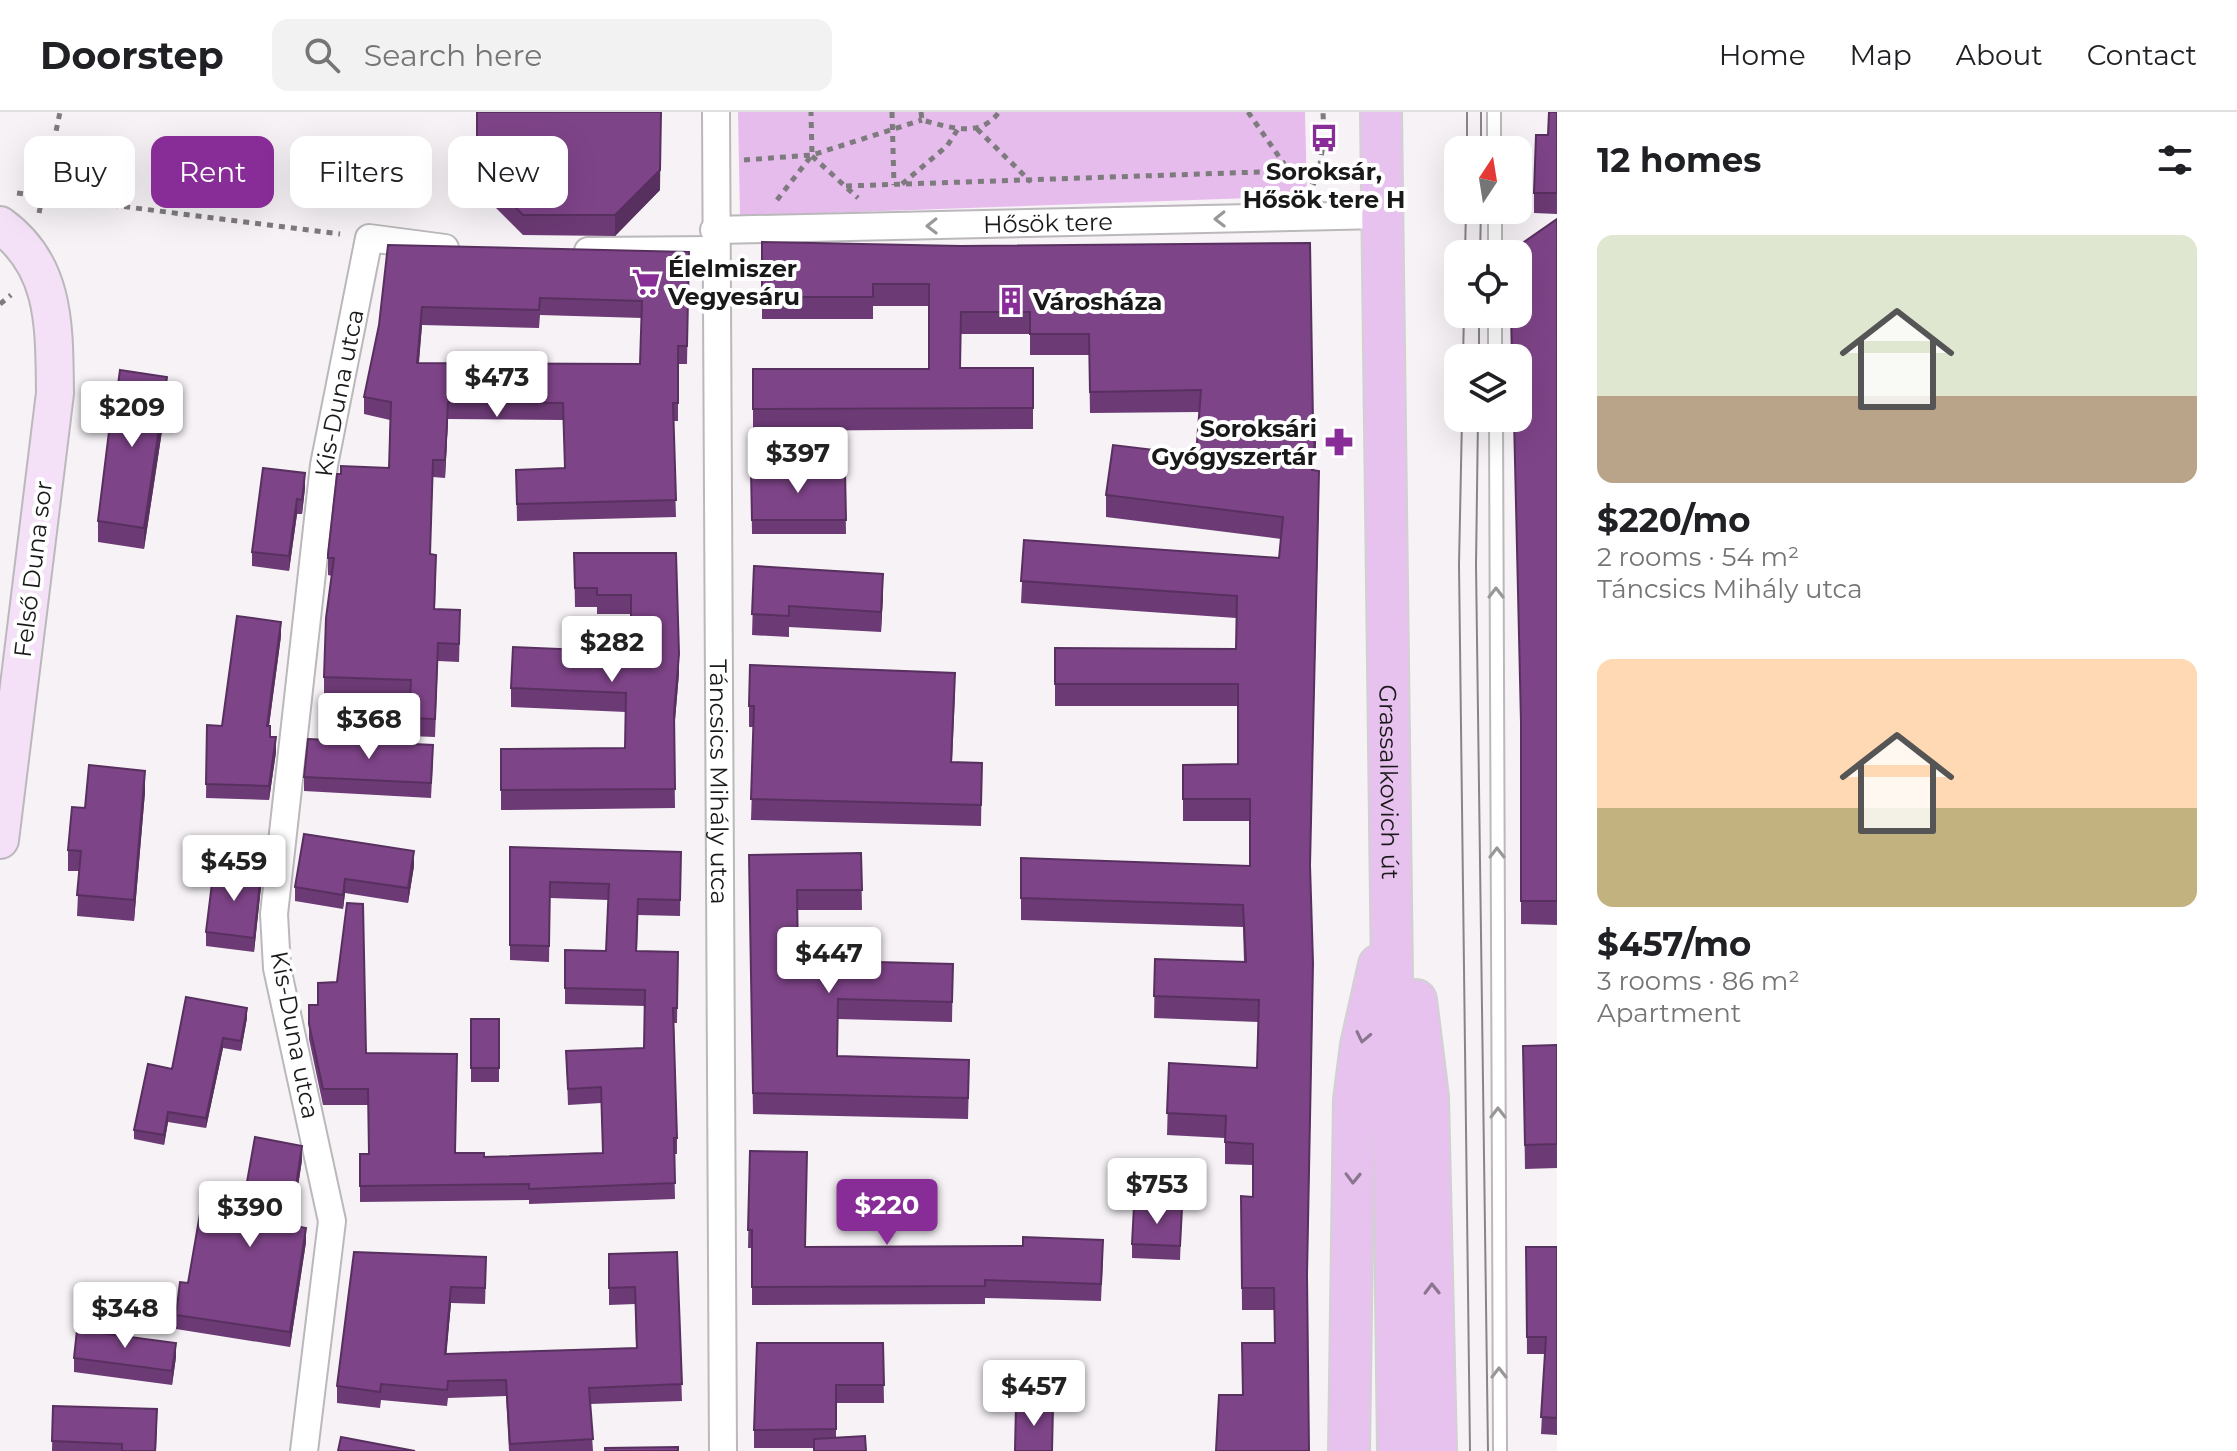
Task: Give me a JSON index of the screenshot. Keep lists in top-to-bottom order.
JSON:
{
  "streets": {
    "main road": ["Grassalkovich út"],
    "street": [
      "Hősök tere",
      "Kis-Duna utca",
      "Felső Duna sor",
      "Táncsics Mihály utca"
    ]
  },
  "crossings": [
    ["Hősök tere", "Táncsics Mihály utca"],
    ["Hősök tere", "Grassalkovich út"]
  ],
  "one_way": ["Hősök tere"],
  "places": {
    "bus stop": ["Soroksár, Hősök tere H"],
    "supermarket": ["Élelmiszer Vegyesáru"],
    "building": ["Városháza"],
    "pharmacy": ["Soroksári Gyógyszertár"]
  },
  "north": "top",
  "page": {
    "header": "Doorstep",
    "search": "Search here",
    "nav": [
      "Home",
      "Map",
      "About",
      "Contact"
    ],
    "heading": "12 homes",
    "chip": [
      "Buy",
      "Rent",
      "Filters",
      "New"
    ],
    "list": [
      {
        "name": "$220/mo",
        "note": "2 rooms · 54 m² · Táncsics Mihály utca"
      },
      {
        "name": "$457/mo",
        "note": "3 rooms · 86 m² · Apartment"
      }
    ],
    "price": [
      "$473",
      "$209",
      "$397",
      "$282",
      "$368",
      "$459",
      "$447",
      "$753",
      "$220",
      "$390",
      "$348",
      "$457"
    ]
  }
}
